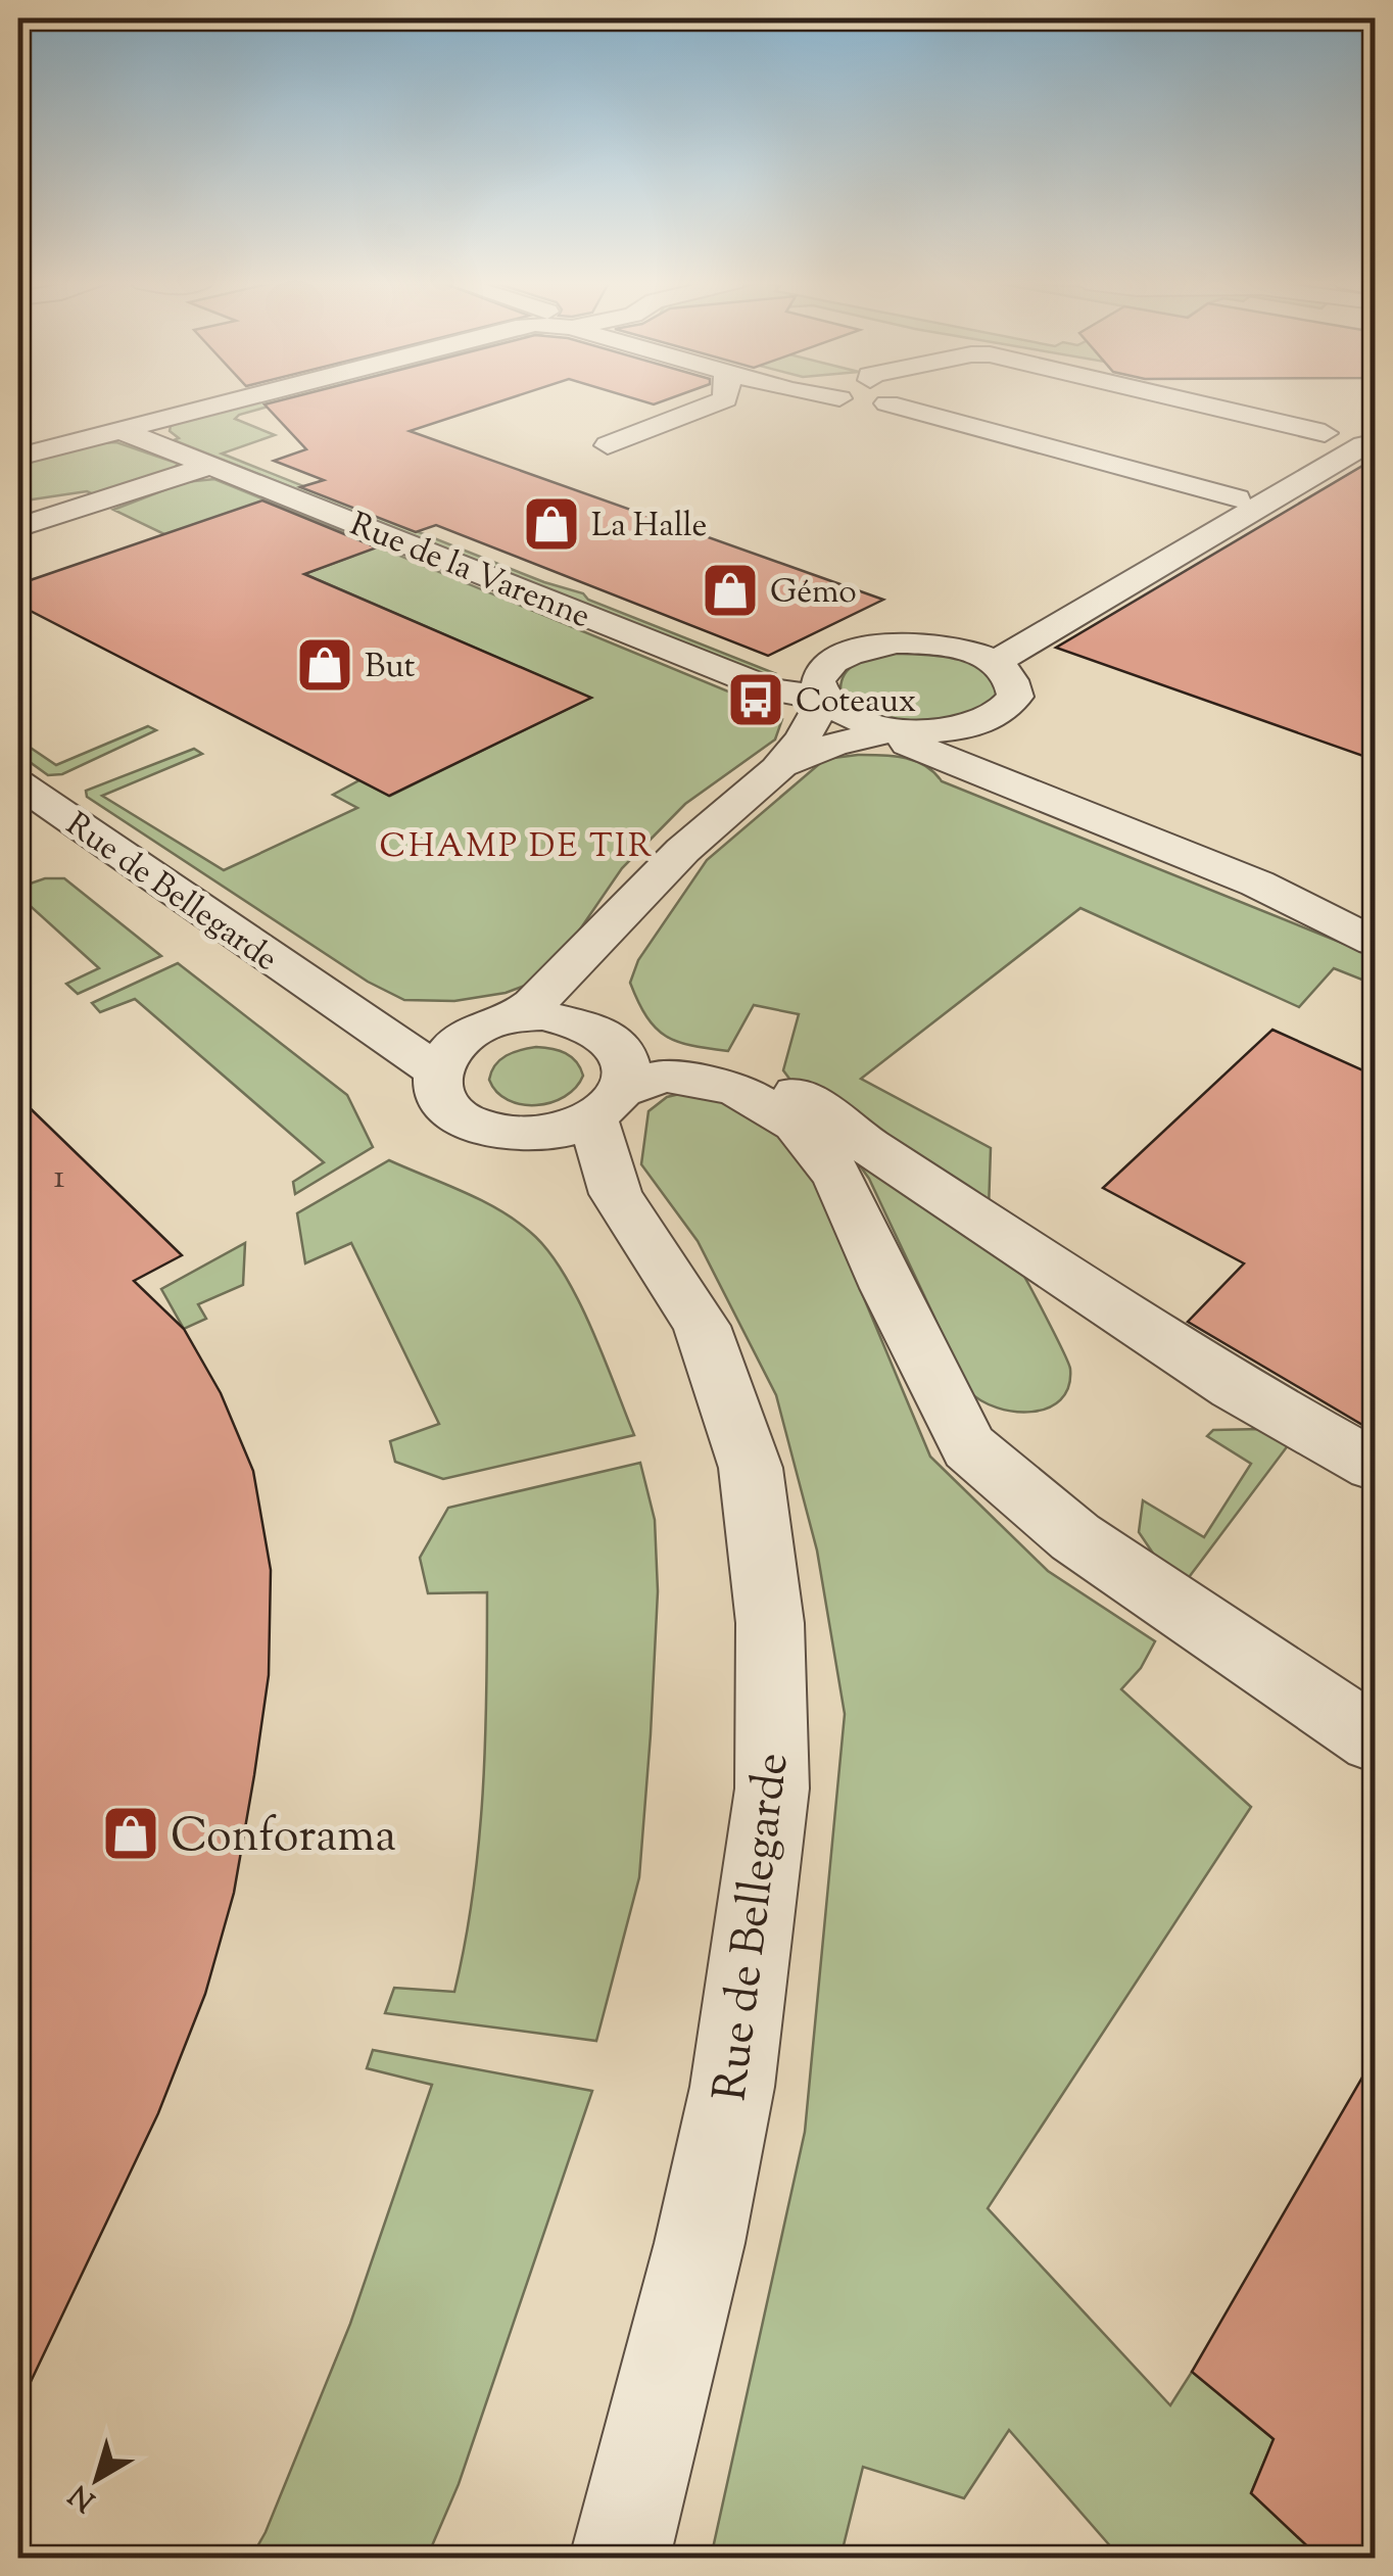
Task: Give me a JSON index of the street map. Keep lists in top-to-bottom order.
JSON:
{
  "streets": {
    "street": ["Rue de la Varenne", "Rue de Bellegarde"]
  },
  "crossings": [
    ["Rue de la Varenne", "Rue de Bellegarde"]
  ],
  "districts": ["CHAMP DE TIR"],
  "places": {
    "shop": [
      "La Halle",
      "Gémo",
      "But",
      "Conforama"
    ],
    "bus stop": ["Coteaux"]
  },
  "house_numbers": ["1"],
  "north": "bottom left"
}
